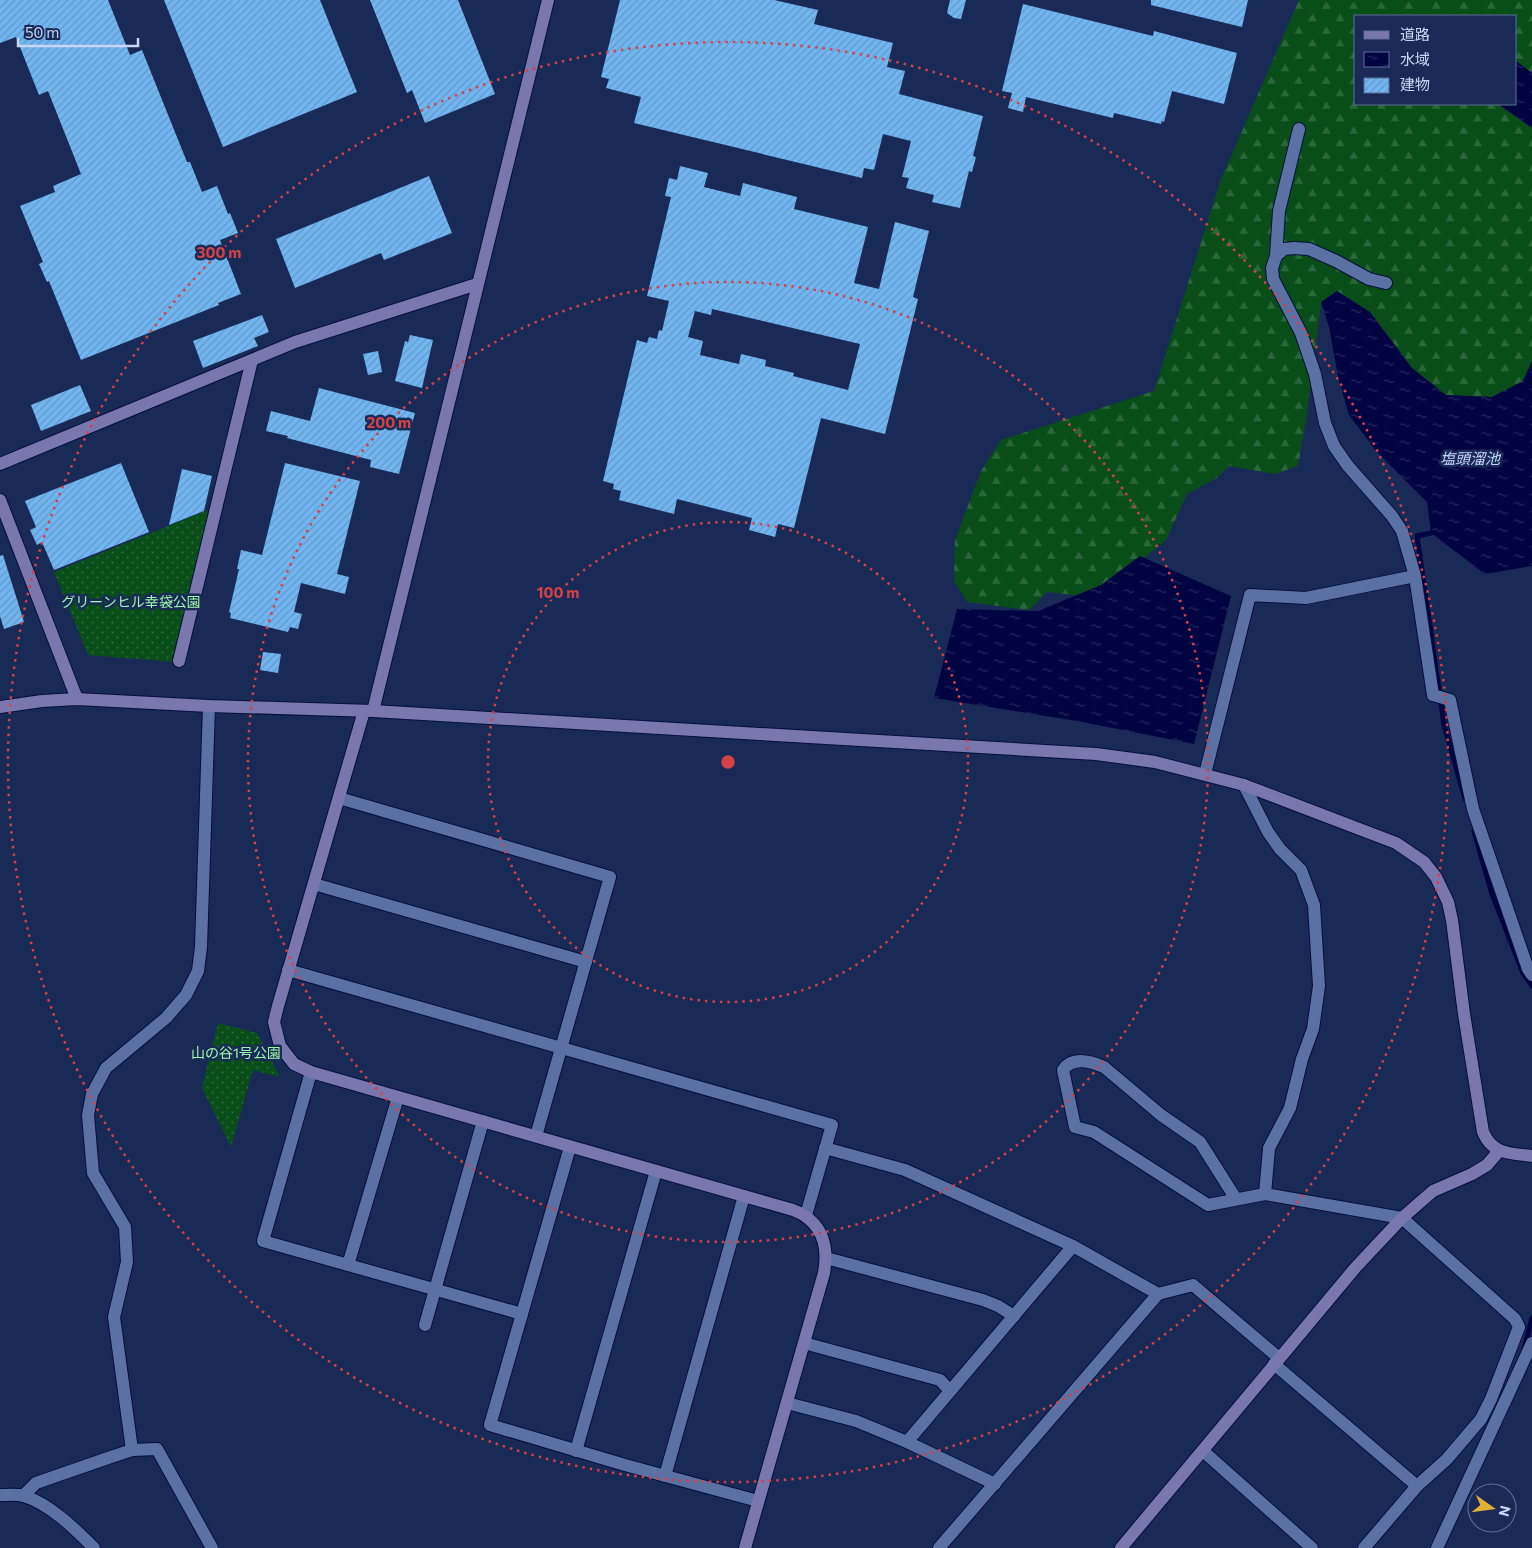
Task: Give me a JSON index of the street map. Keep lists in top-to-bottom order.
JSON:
{
  "water": ["塩頭溜池"],
  "parks": ["グリーンヒル幸袋公園", "山の谷1号公園"],
  "legend": ["道路", "水域", "建物"],
  "scale_bar": "50 m",
  "north": "right",
  "rings": ["300 m", "200 m", "100 m"]
}
